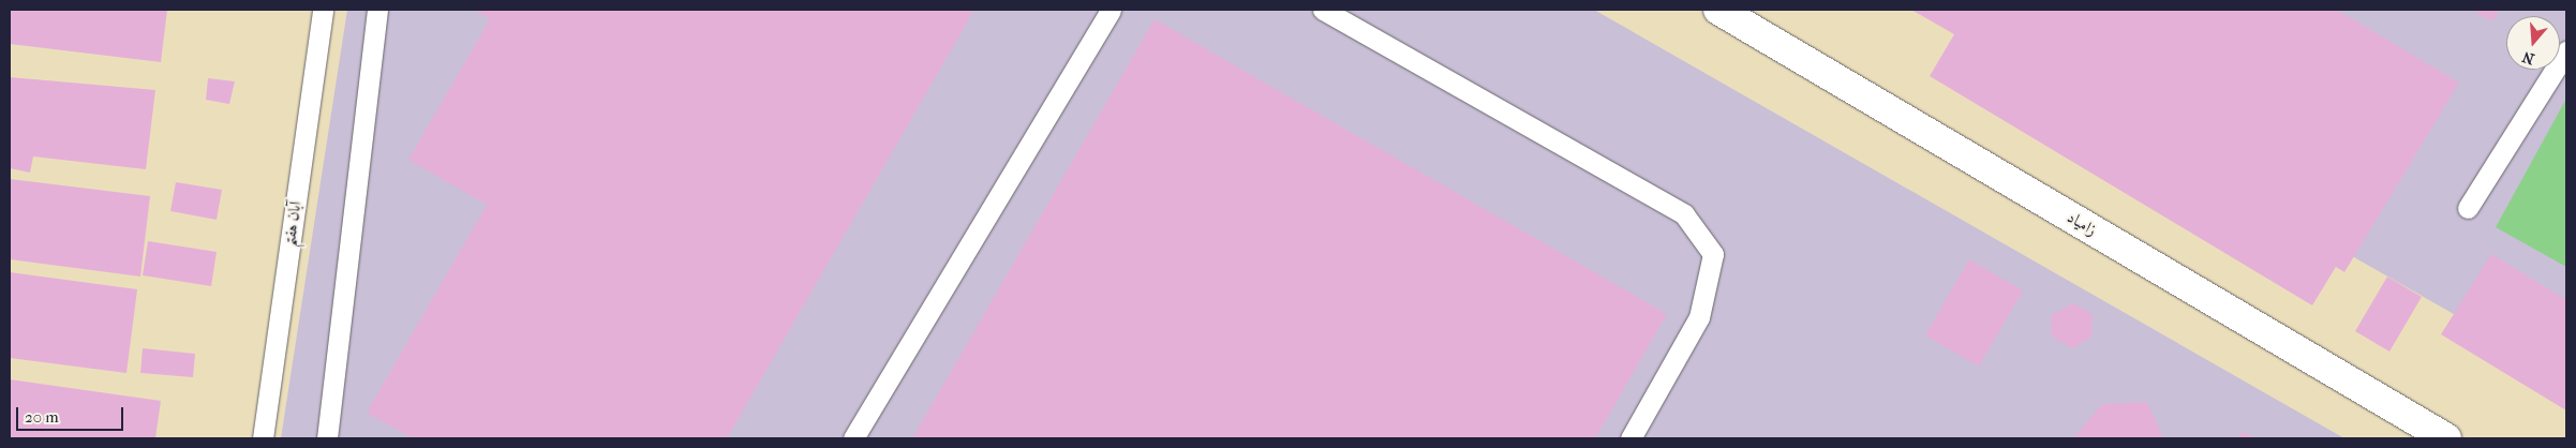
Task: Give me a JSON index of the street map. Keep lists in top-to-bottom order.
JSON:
{
  "streets": {
    "street": ["زامیاد"],
    "lane": ["آبان هفتم"]
  },
  "scale_bar": "20 m",
  "north": "bottom"
}
